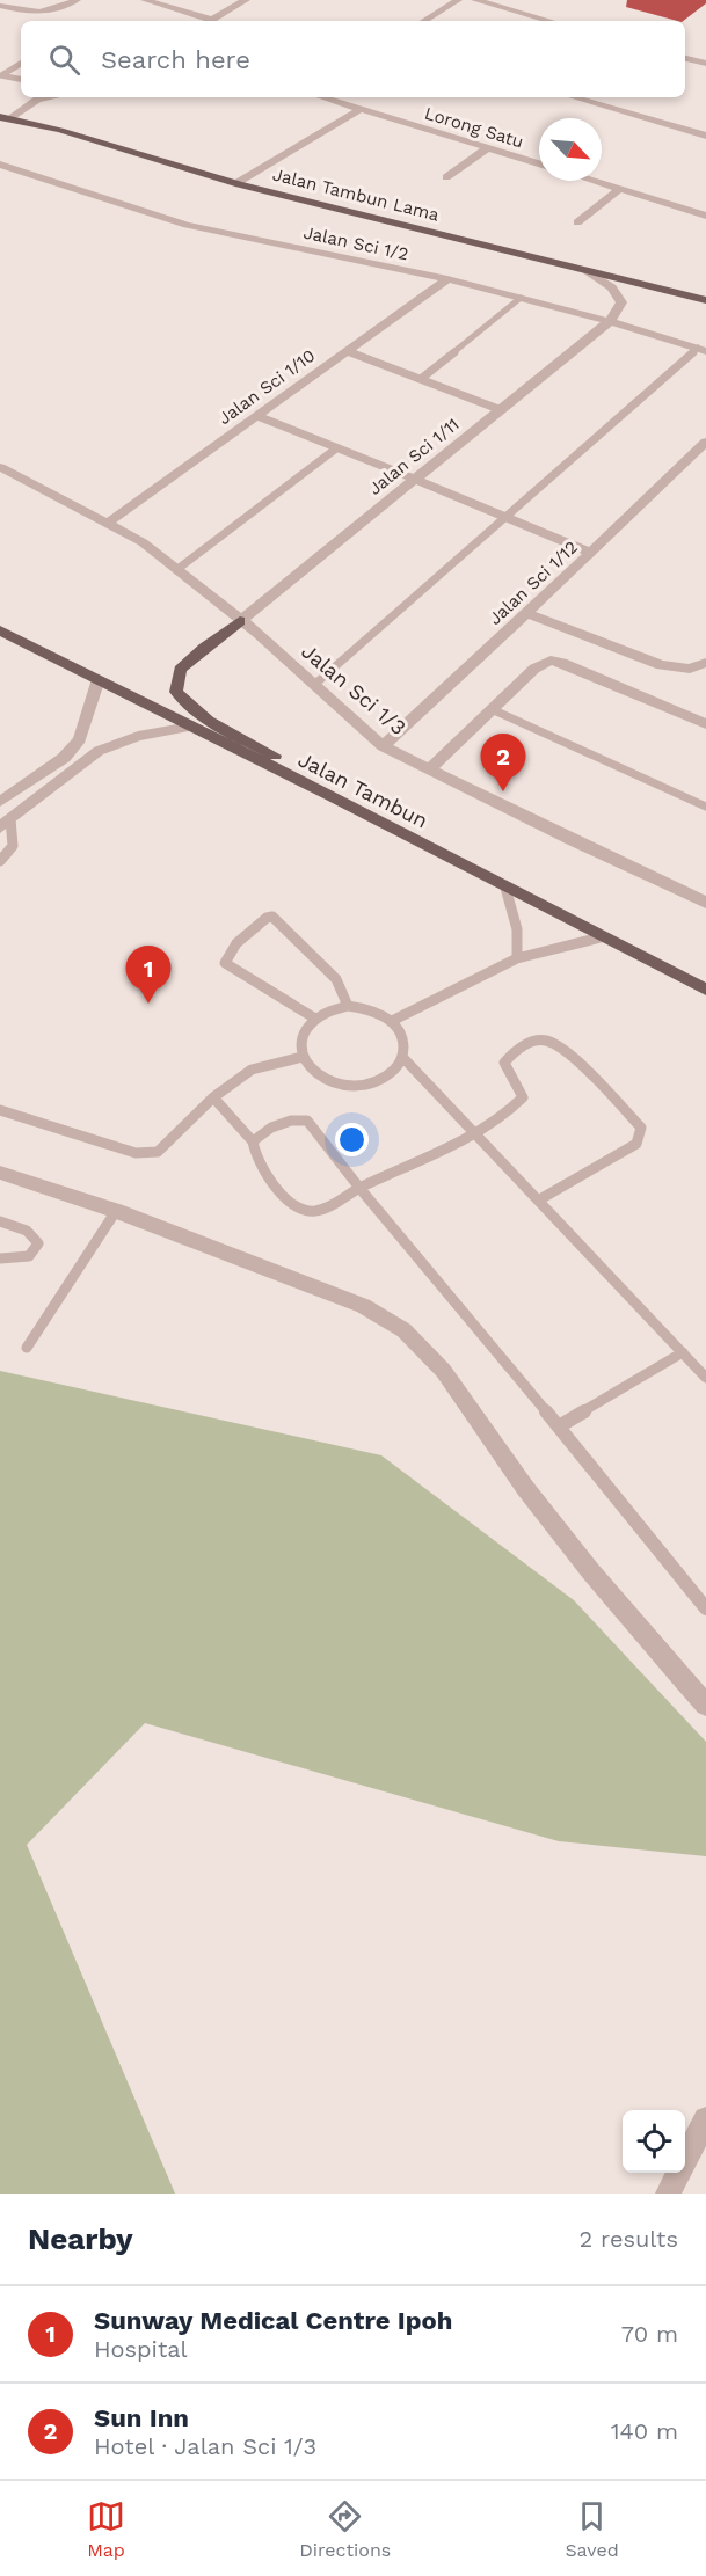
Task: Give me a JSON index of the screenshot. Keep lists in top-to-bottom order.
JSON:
{
  "streets": {
    "main road": ["Jalan Tambun Lama", "Jalan Tambun"],
    "street": [
      "Lorong Satu",
      "Jalan Sci 1/2",
      "Jalan Sci 1/10",
      "Jalan Sci 1/11",
      "Jalan Sci 1/12",
      "Jalan Sci 1/3"
    ]
  },
  "crossings": [
    ["Jalan Sci 1/2", "Jalan Sci 1/10"],
    ["Jalan Sci 1/2", "Jalan Sci 1/11"],
    ["Jalan Sci 1/10", "Jalan Sci 1/3"],
    ["Jalan Sci 1/11", "Jalan Sci 1/3"],
    ["Jalan Sci 1/12", "Jalan Sci 1/3"]
  ],
  "north": "bottom right",
  "page": {
    "search": "Search here",
    "pins": ["2", "1"],
    "heading": ["Nearby", "2 results"],
    "list": [
      {
        "mark": "1",
        "name": "Sunway Medical Centre Ipoh",
        "note": "Hospital",
        "value": "70 m"
      },
      {
        "mark": "2",
        "name": "Sun Inn",
        "note": "Hotel · Jalan Sci 1/3",
        "value": "140 m"
      }
    ],
    "nav": ["Map", "Directions", "Saved"]
  }
}
